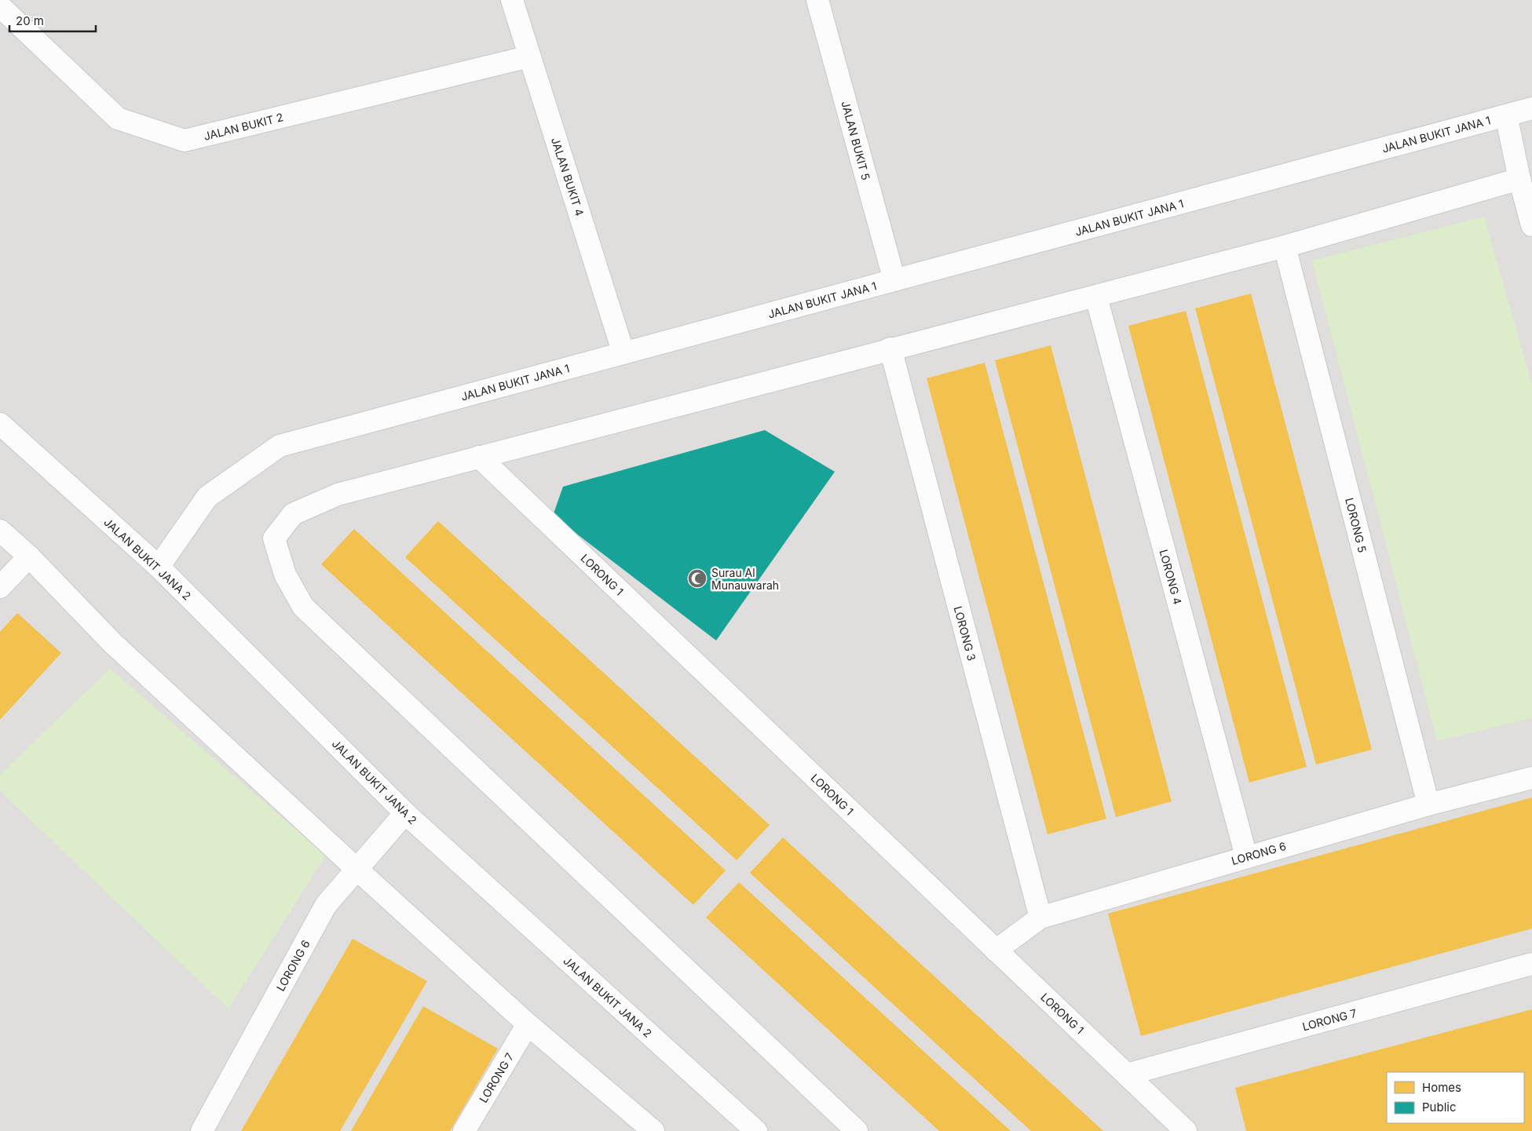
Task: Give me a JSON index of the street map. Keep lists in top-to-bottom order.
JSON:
{
  "streets": {
    "street": [
      "JALAN BUKIT 2",
      "JALAN BUKIT JANA 1",
      "JALAN BUKIT 5",
      "JALAN BUKIT 4",
      "LORONG 5",
      "JALAN BUKIT JANA 2",
      "LORONG 1",
      "LORONG 4",
      "LORONG 3",
      "LORONG 6",
      "LORONG 7"
    ]
  },
  "crossings": [
    ["JALAN BUKIT 2", "JALAN BUKIT 4"],
    ["JALAN BUKIT JANA 1", "JALAN BUKIT 5"],
    ["JALAN BUKIT JANA 1", "JALAN BUKIT 4"],
    ["JALAN BUKIT JANA 1", "JALAN BUKIT JANA 2"],
    ["LORONG 5", "LORONG 6"],
    ["JALAN BUKIT JANA 2", "LORONG 6"],
    ["LORONG 1", "LORONG 6"],
    ["LORONG 1", "LORONG 7"],
    ["LORONG 4", "LORONG 6"],
    ["LORONG 3", "LORONG 6"]
  ],
  "places": {
    "mosque": ["Surau Al Munauwarah"]
  },
  "legend": ["Homes", "Public"],
  "scale_bar": "20 m"
}
